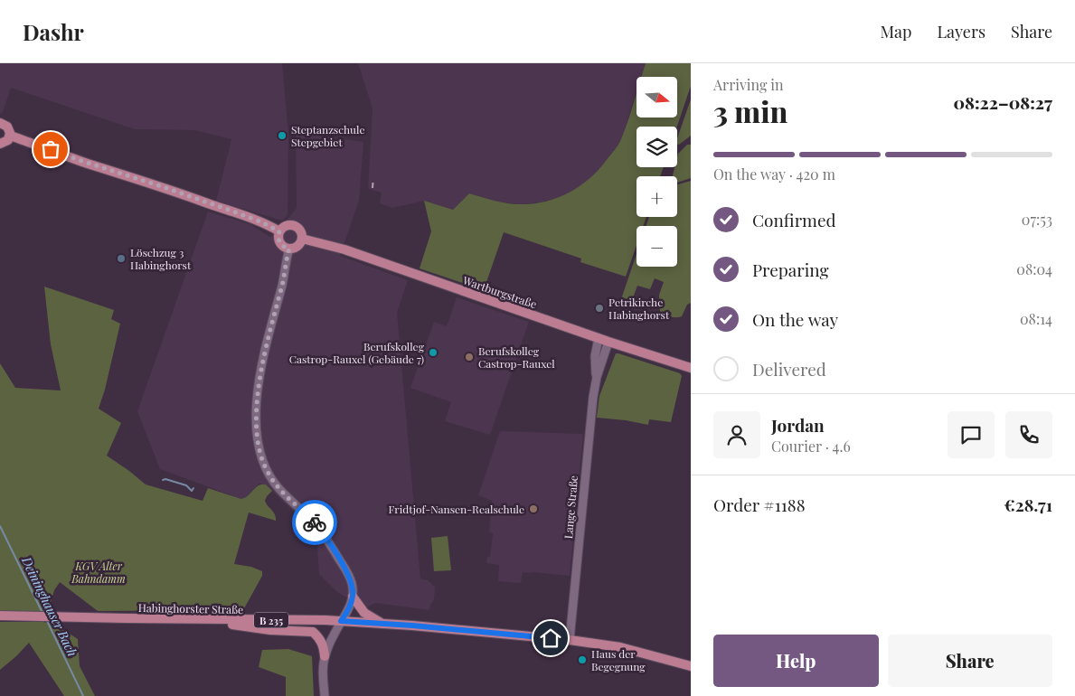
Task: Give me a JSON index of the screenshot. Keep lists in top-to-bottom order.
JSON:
{
  "streets": {
    "main road": ["Wartburgstraße", "Habinghorster Straße", "B 235"],
    "street": ["Lange Straße"]
  },
  "crossings": [
    ["Wartburgstraße", "Lange Straße"],
    ["Lange Straße", "Habinghorster Straße"],
    ["Lange Straße", "B 235"],
    ["Habinghorster Straße", "B 235"]
  ],
  "water": ["Deininghauser Bach"],
  "parks": ["KGV Alter Bahndamm"],
  "places": [
    "Steptanzschule Stepgebiet",
    "Löschzug 3 Habinghorst",
    "Petrikirche Habinghorst",
    "Berufskolleg Castrop-Rauxel (Gebäude 7)",
    "Berufskolleg Castrop-Rauxel",
    "Fridtjof-Nansen-Realschule",
    "Haus der Begegnung"
  ],
  "north": "right",
  "page": {
    "header": "Dashr",
    "nav": ["Map", "Layers", "Share"],
    "heading": ["3 min", "Arriving in", "08:22–08:27"],
    "panel": [
      "Jordan",
      "Courier · 4.6",
      "Order #1188",
      "€28.71"
    ],
    "map_buttons": ["+", "−"],
    "bar": "On the way · 420 m",
    "list": [
      ["Confirmed", "07:53"],
      ["Preparing", "08:04"],
      ["On the way", "08:14"],
      "Delivered"
    ],
    "buttons": ["Help", "Share"]
  }
}
